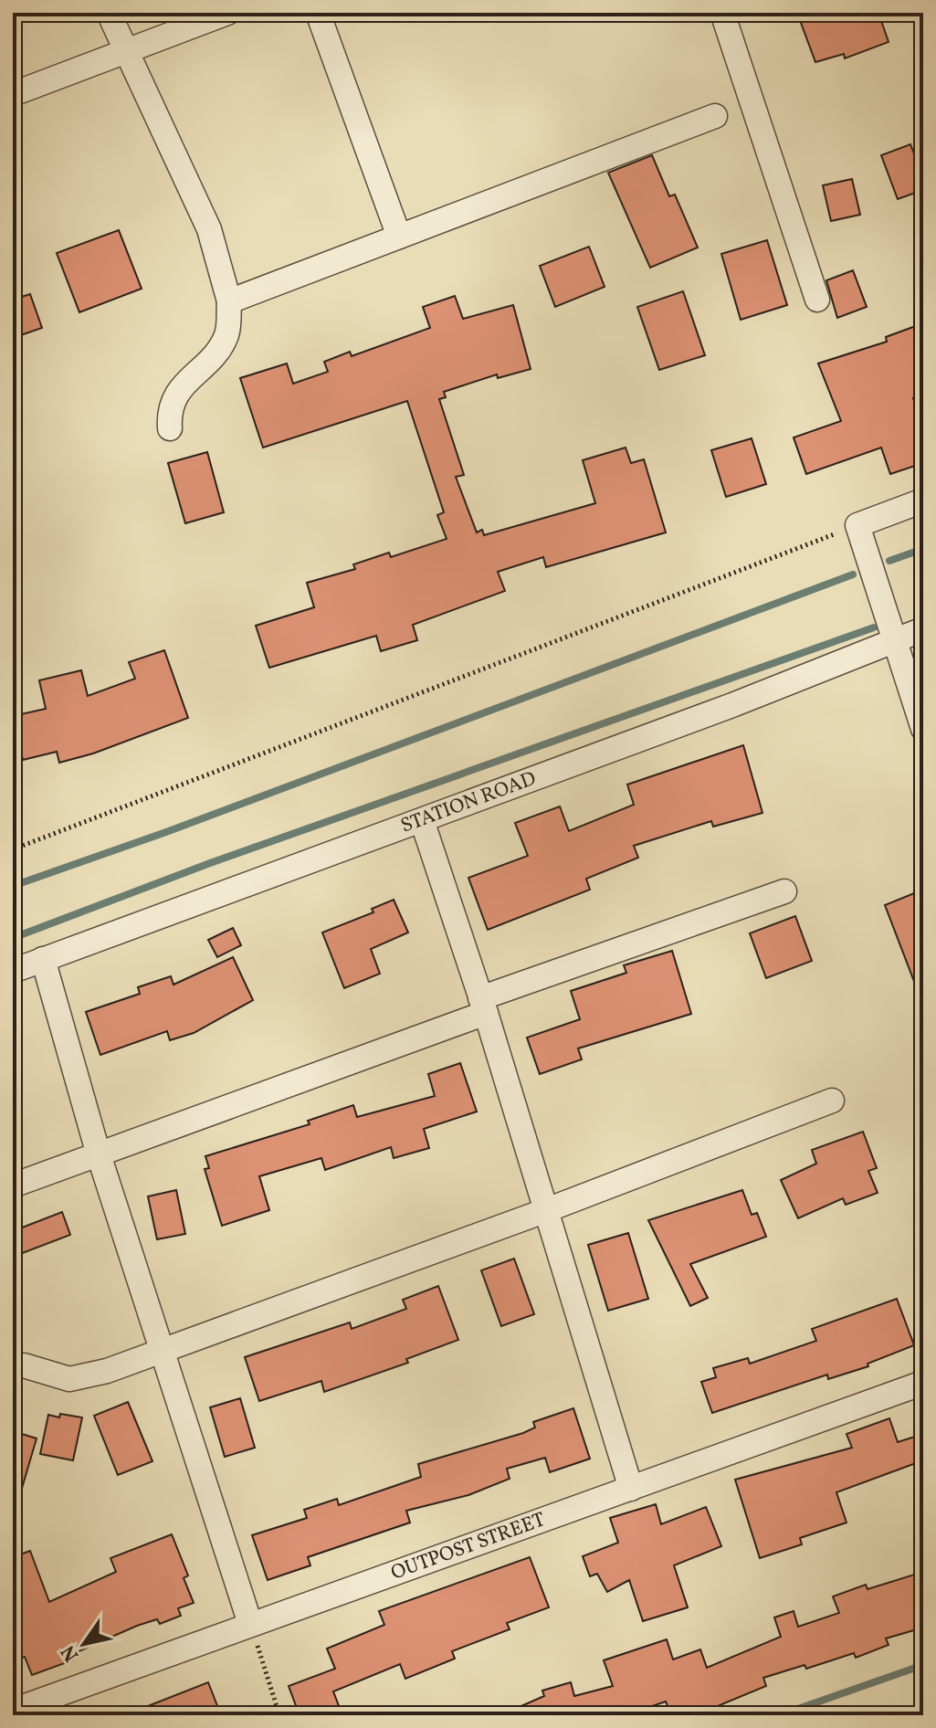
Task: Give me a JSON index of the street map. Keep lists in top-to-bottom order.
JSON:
{
  "streets": {
    "street": ["STATION ROAD", "OUTPOST STREET"]
  },
  "north": "bottom left"
}
